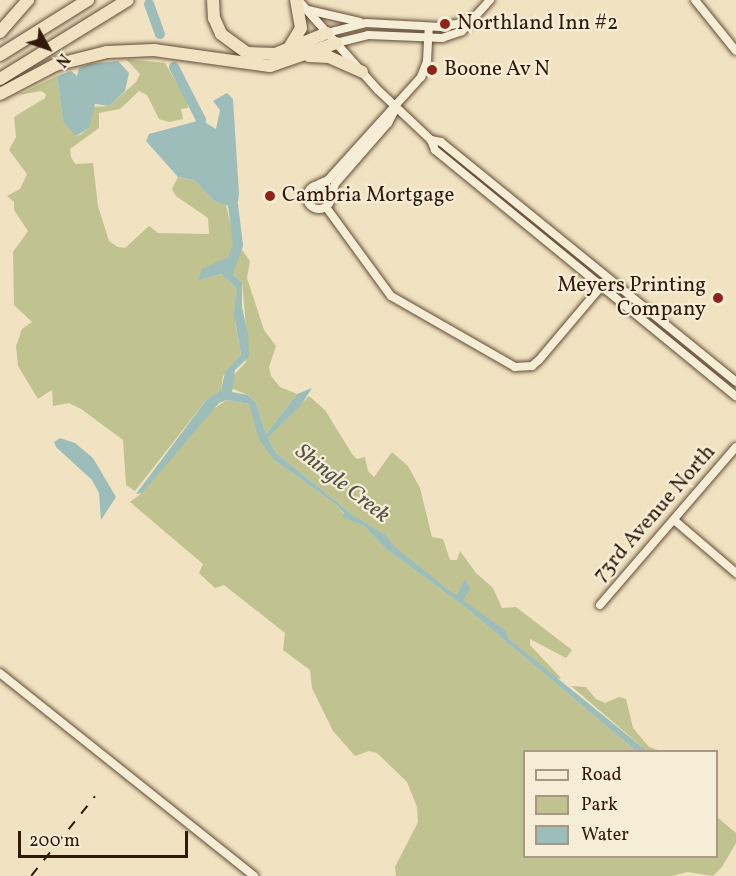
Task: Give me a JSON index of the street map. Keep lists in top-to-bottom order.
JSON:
{
  "streets": {
    "street": ["73rd Avenue North"]
  },
  "water": ["Shingle Creek"],
  "places": [
    "Northland Inn #2",
    "Boone Av N",
    "Cambria Mortgage",
    "Meyers Printing Company"
  ],
  "legend": ["Road", "Park", "Water"],
  "scale_bar": "200 m",
  "north": "bottom right"
}
